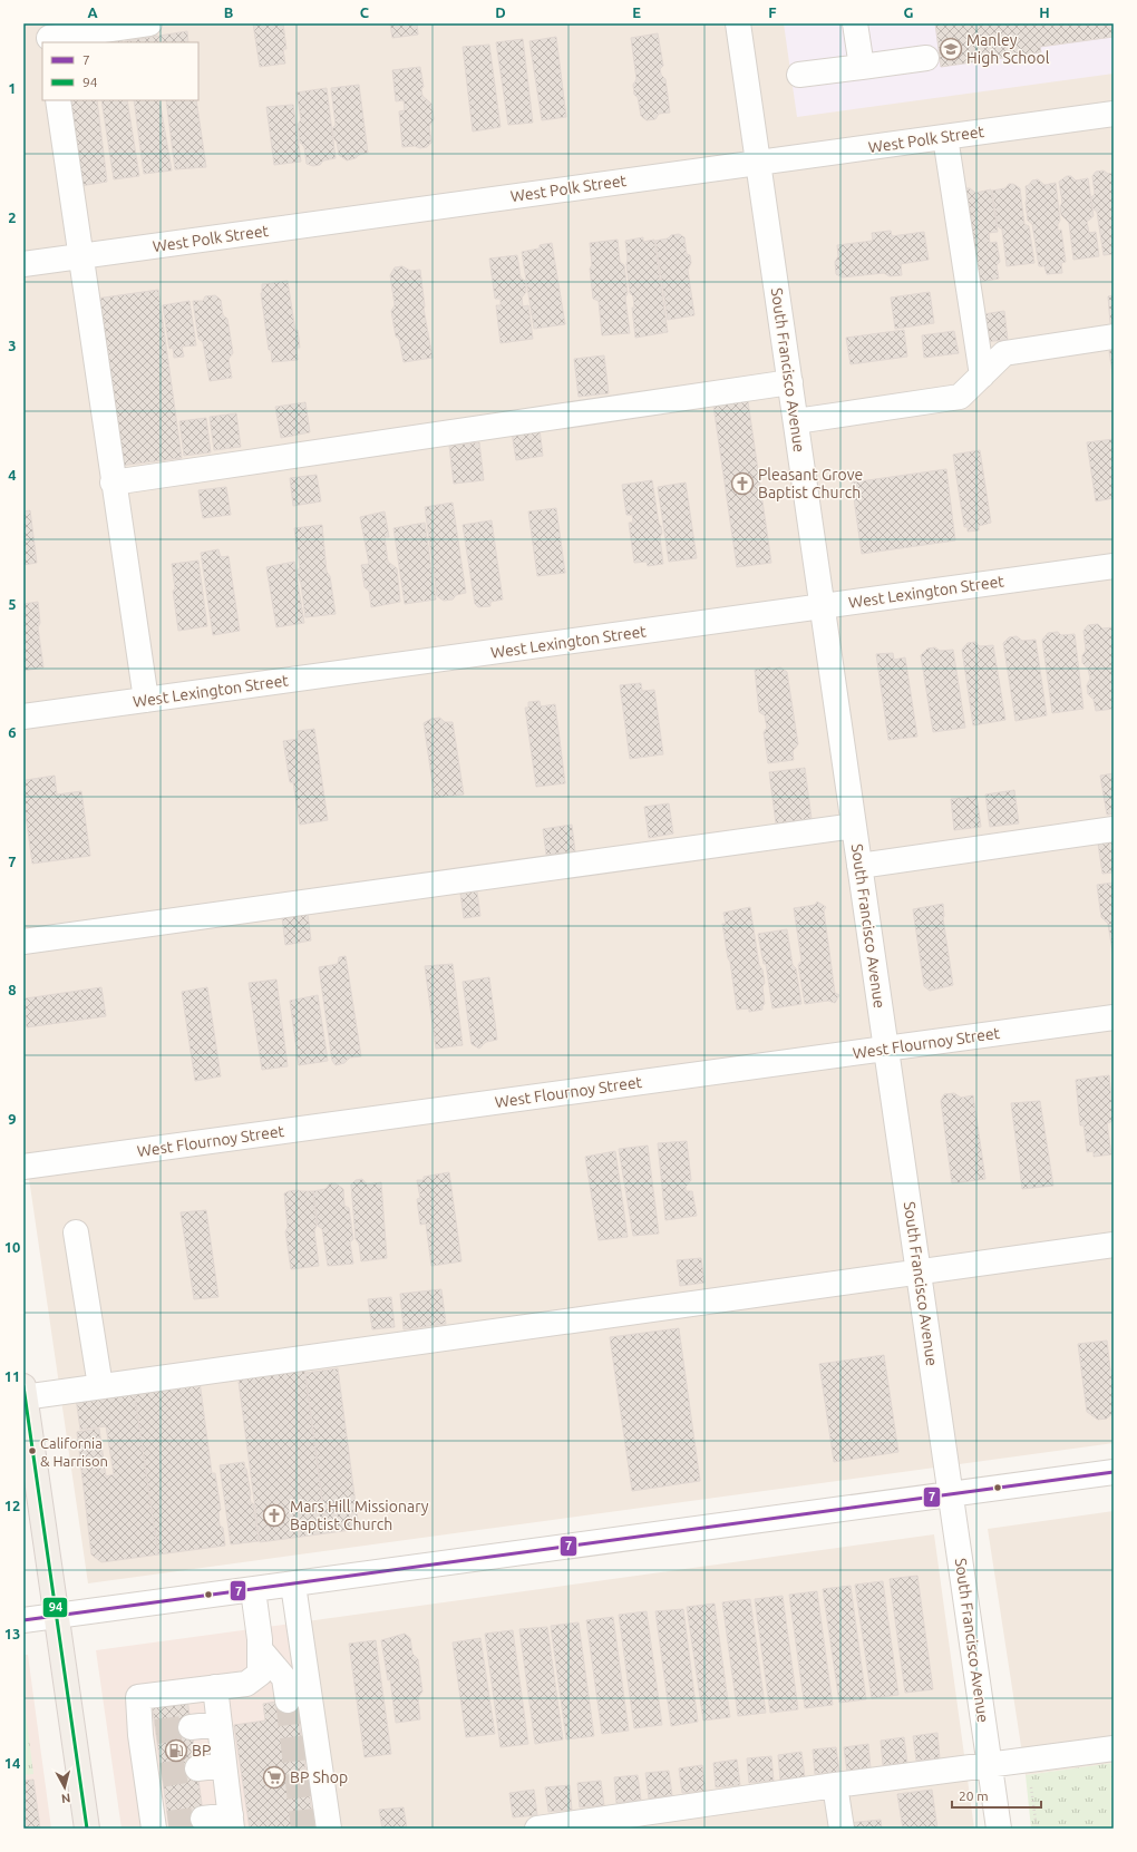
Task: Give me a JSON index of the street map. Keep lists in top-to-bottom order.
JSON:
{
  "streets": {
    "street": [
      "West Polk Street",
      "South Francisco Avenue",
      "West Lexington Street",
      "West Flournoy Street"
    ]
  },
  "crossings": [
    ["West Polk Street", "South Francisco Avenue"],
    ["South Francisco Avenue", "West Lexington Street"],
    ["South Francisco Avenue", "West Flournoy Street"]
  ],
  "places": {
    "school or university": ["Manley High School"],
    "church": ["Pleasant Grove Baptist Church", "Mars Hill Missionary Baptist Church"],
    "other": ["California & Harrison"],
    "fuel station": ["BP"],
    "supermarket": ["BP Shop"]
  },
  "lines": ["transit line 94", "transit line 7"],
  "legend": ["7", "94"],
  "scale_bar": "20 m",
  "north": "bottom",
  "grid": {
    "columns": [
      "A",
      "B",
      "C",
      "D",
      "E",
      "F",
      "G",
      "H"
    ],
    "rows": [
      "1",
      "2",
      "3",
      "4",
      "5",
      "6",
      "7",
      "8",
      "9",
      "10",
      "11",
      "12",
      "13",
      "14"
    ]
  }
}
